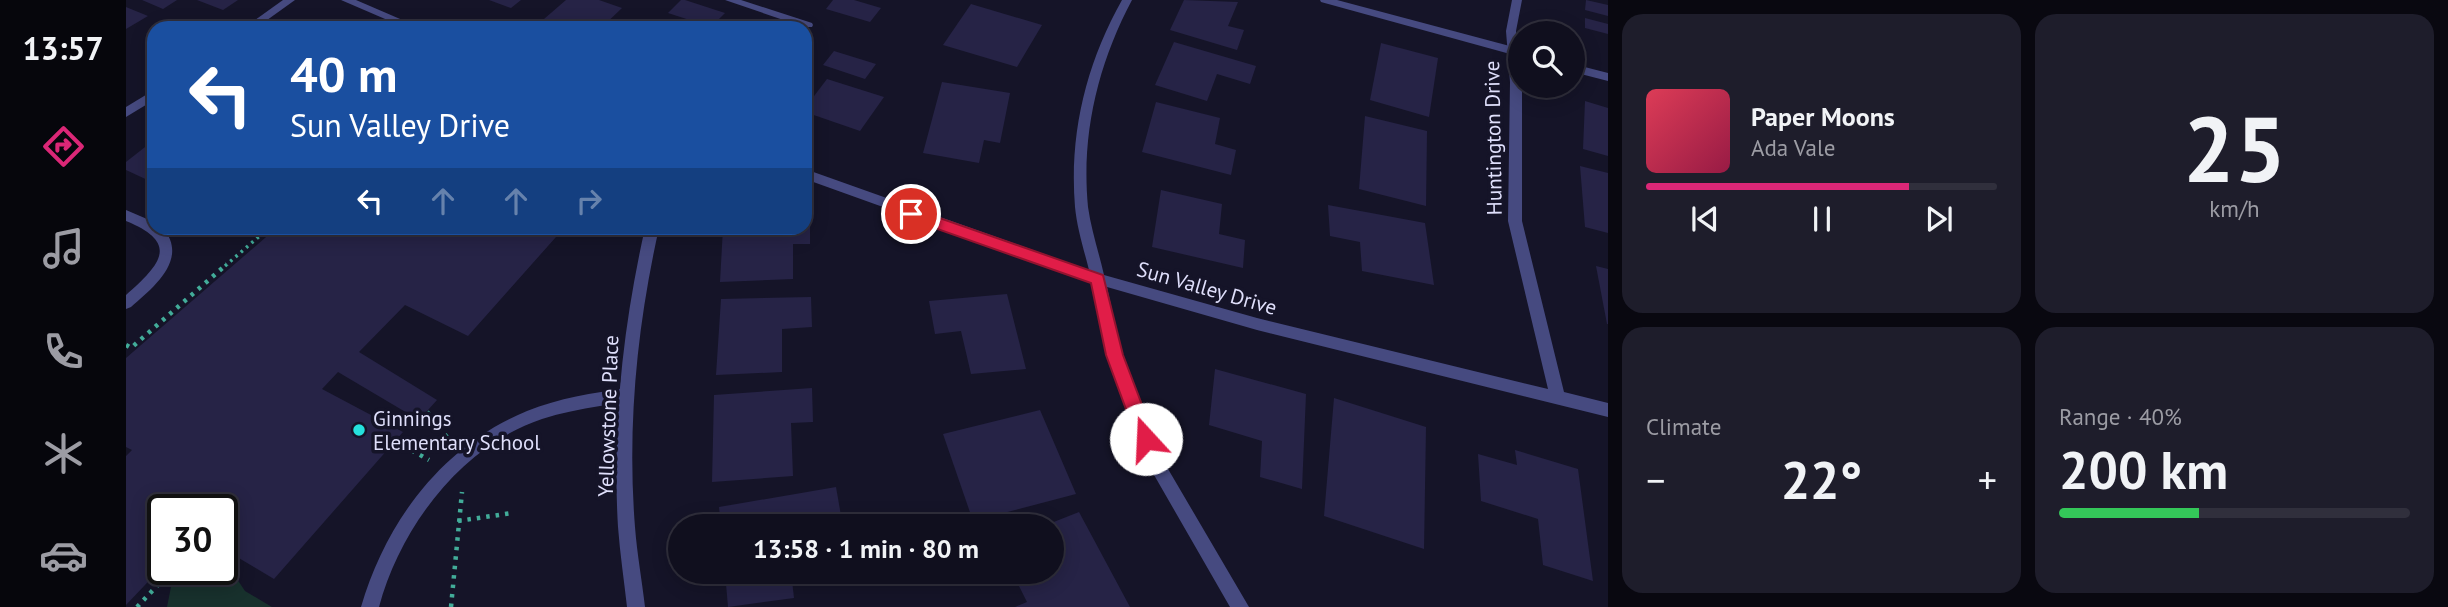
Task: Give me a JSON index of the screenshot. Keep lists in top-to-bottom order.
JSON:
{
  "streets": {
    "street": ["Huntington Drive", "Sun Valley Drive", "Yellowstone Place"]
  },
  "crossings": [
    ["Huntington Drive", "Sun Valley Drive"]
  ],
  "places": ["Ginnings Elementary School"],
  "page": {
    "tabs": "13:57",
    "tile": [
      ["25", "km/h"],
      "Climate",
      ["Range · 40%", "200 km"]
    ],
    "turn": ["40 m", "Sun Valley Drive"],
    "song": ["Paper Moons", "Ada Vale"],
    "heat": ["−", "22°", "+"],
    "limit": "30",
    "trip": "13:58 · 1 min · 80 m"
  }
}
